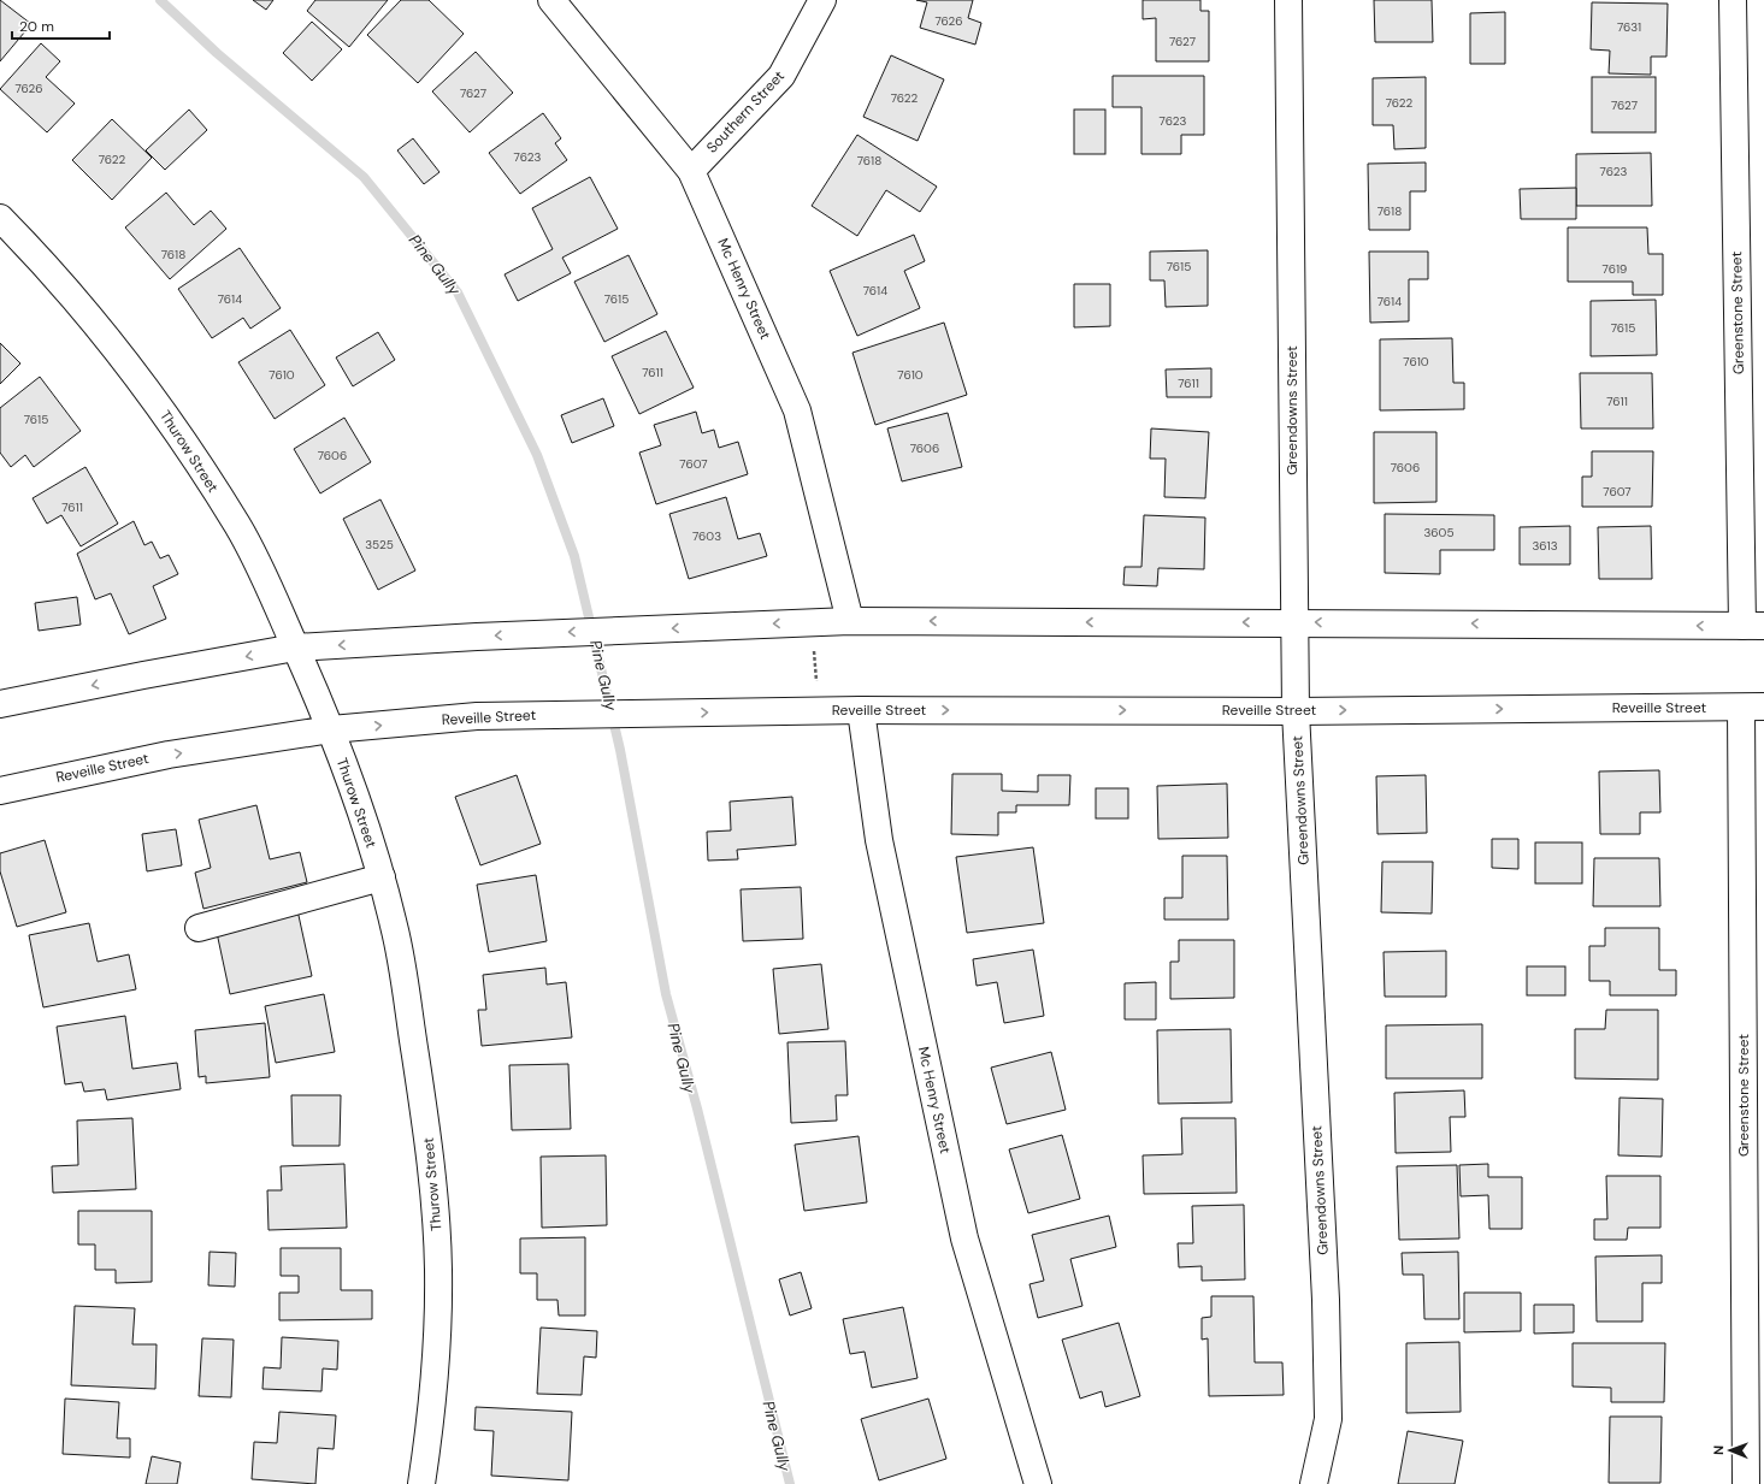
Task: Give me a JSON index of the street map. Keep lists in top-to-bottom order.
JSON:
{
  "streets": {
    "street": [
      "Southern Street",
      "Mc Henry Street",
      "Greenstone Street",
      "Greendowns Street",
      "Thurow Street",
      "Reveille Street"
    ]
  },
  "crossings": [
    ["Southern Street", "Mc Henry Street"],
    ["Mc Henry Street", "Reveille Street"],
    ["Greenstone Street", "Reveille Street"],
    ["Greendowns Street", "Reveille Street"],
    ["Thurow Street", "Reveille Street"]
  ],
  "water": ["Pine Gully"],
  "house_numbers": [
    "7626",
    "7631",
    "7627",
    "7626",
    "7627",
    "7622",
    "7622",
    "7627",
    "7623",
    "7623",
    "7622",
    "7618",
    "7623",
    "7618",
    "7618",
    "7615",
    "7619",
    "7614",
    "7614",
    "7615",
    "7614",
    "7615",
    "7610",
    "7611",
    "7610",
    "7610",
    "7611",
    "7611",
    "7615",
    "7606",
    "7606",
    "7607",
    "7606",
    "7607",
    "7611",
    "3605",
    "7603",
    "3525",
    "3613"
  ],
  "scale_bar": "20 m",
  "north": "left"
}
